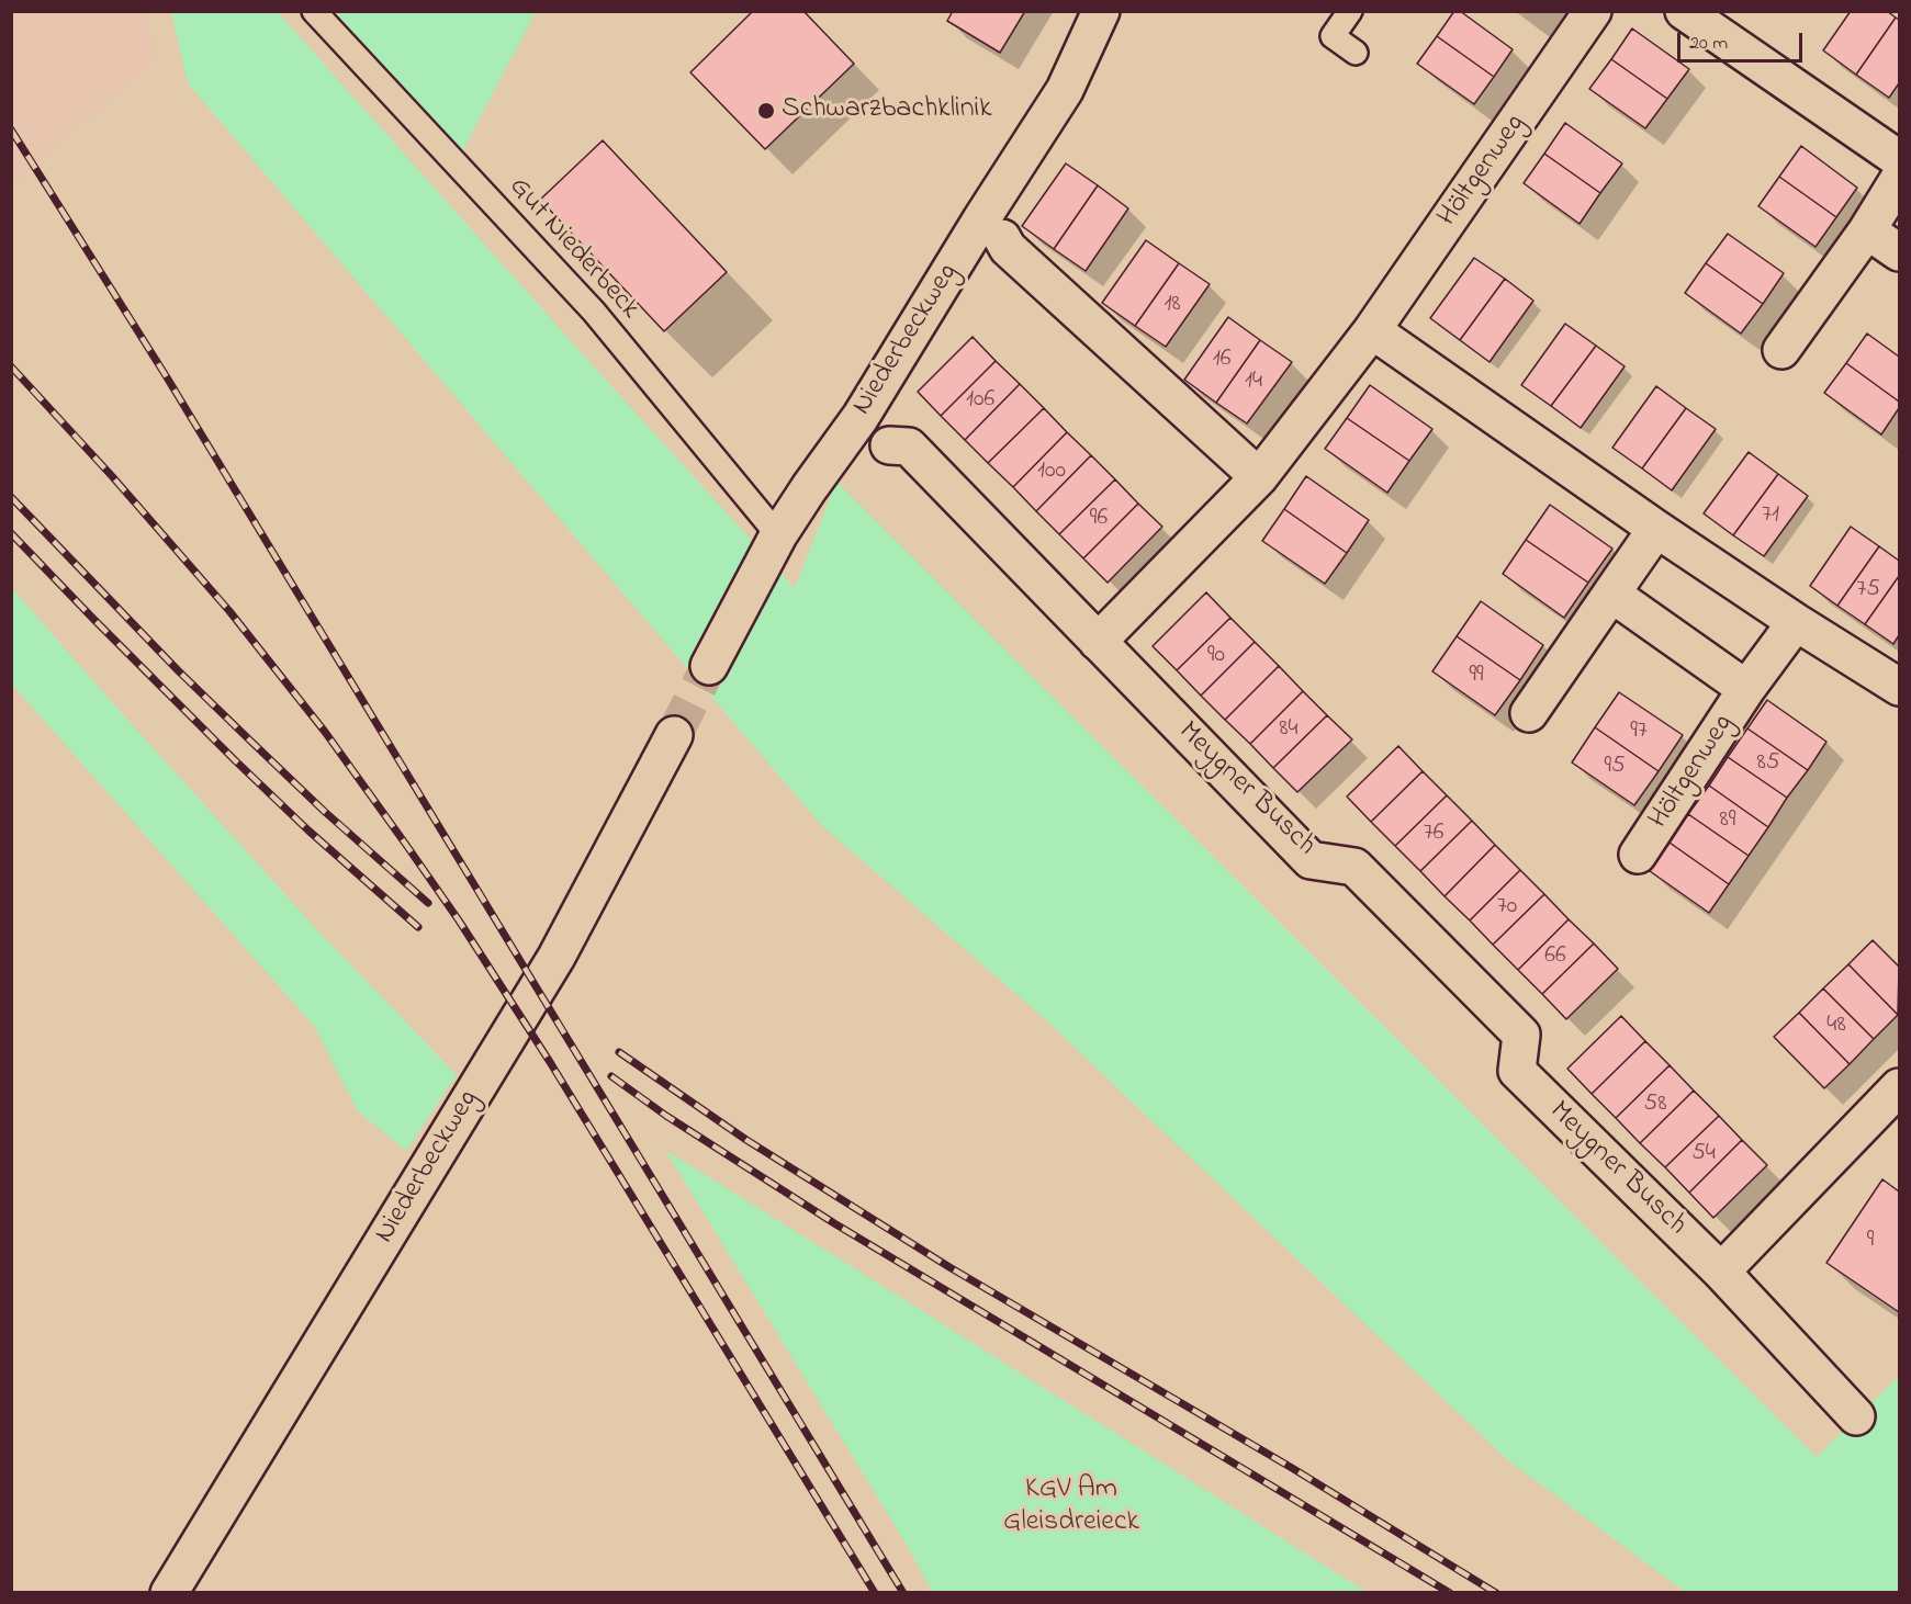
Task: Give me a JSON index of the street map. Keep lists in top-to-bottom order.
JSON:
{
  "streets": {
    "street": ["Höltgenweg", "Niederbeckweg", "Meygner Busch"],
    "lane": ["Gut Niederbeck"]
  },
  "crossings": [
    ["Höltgenweg", "Meygner Busch"],
    ["Gut Niederbeck", "Niederbeckweg"]
  ],
  "parks": ["KGV Am Gleisdreieck"],
  "places": ["Schwarzbachklinik"],
  "house_numbers": [
    "18",
    "16",
    "14",
    "106",
    "100",
    "71",
    "96",
    "75",
    "90",
    "99",
    "84",
    "97",
    "85",
    "95",
    "89",
    "76",
    "70",
    "66",
    "48",
    "58",
    "54",
    "9"
  ],
  "scale_bar": "20 m"
}
